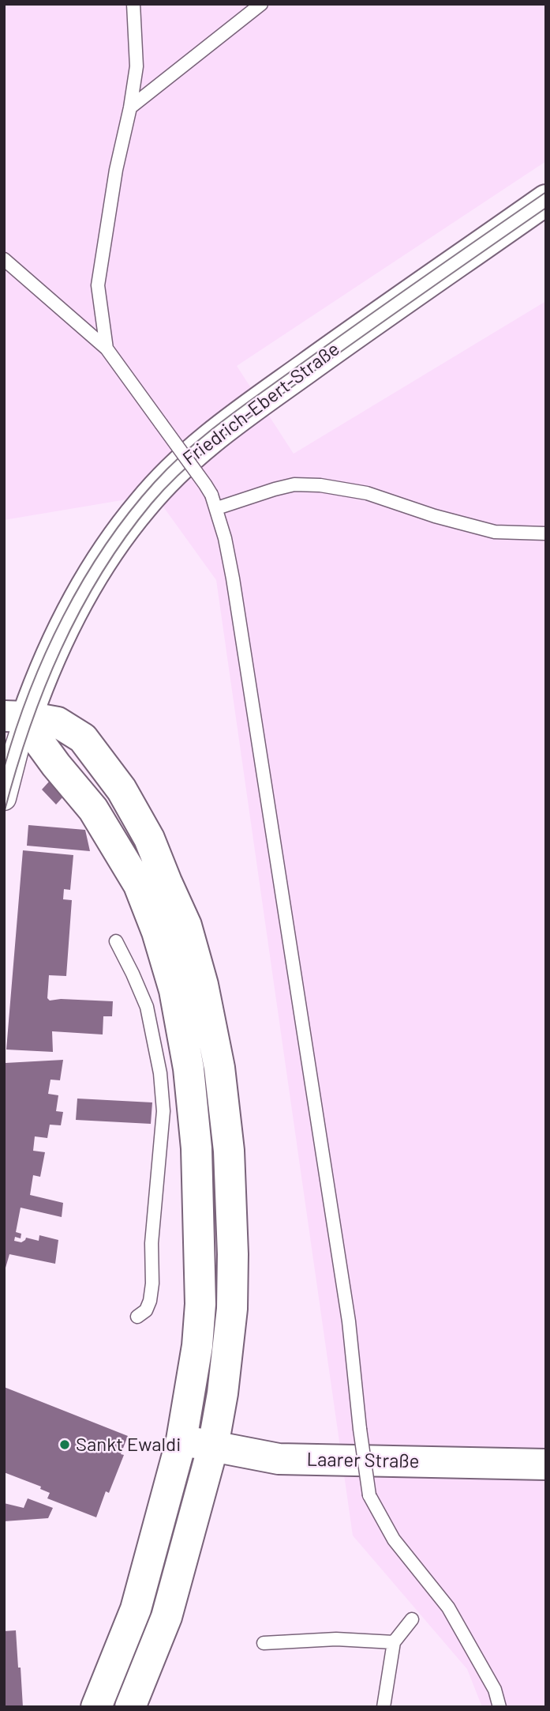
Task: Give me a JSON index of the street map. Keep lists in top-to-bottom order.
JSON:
{
  "streets": {
    "main road": ["Friedrich-Ebert-Straße", "Laarer Straße"]
  },
  "places": ["Sankt Ewaldi"]
}
